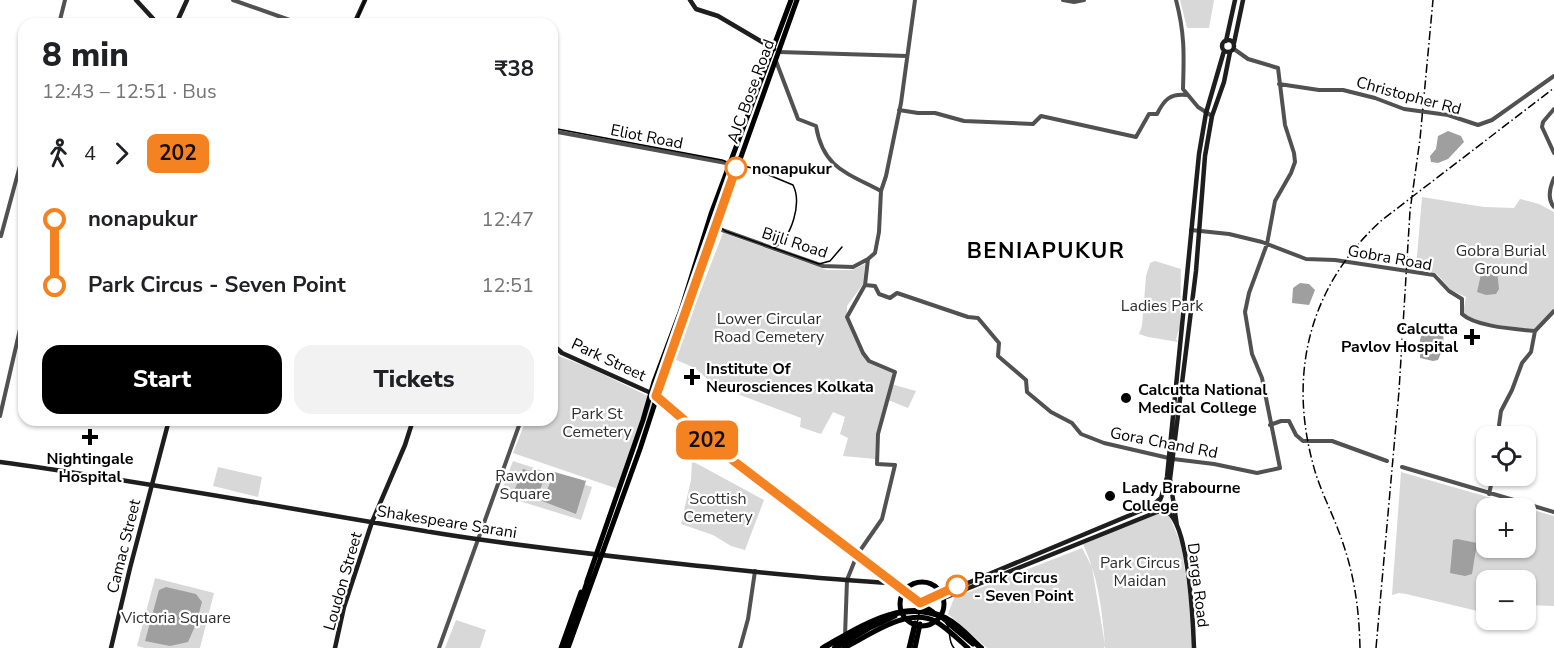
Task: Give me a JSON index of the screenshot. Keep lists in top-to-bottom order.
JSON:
{
  "streets": {
    "main road": [
      "AJC Bose Road",
      "Park Street",
      "Shakespeare Sarani",
      "Camac Street",
      "Loudon Street",
      "Darga Road"
    ],
    "street": [
      "Christopher Rd",
      "Eliot Road",
      "Bijli Road",
      "Gobra Road",
      "Gora Chand Rd"
    ]
  },
  "crossings": [
    ["AJC Bose Road", "Eliot Road"],
    ["AJC Bose Road", "Bijli Road"],
    ["AJC Bose Road", "Park Street"],
    ["Gora Chand Rd", "Darga Road"],
    ["Shakespeare Sarani", "Camac Street"],
    ["Shakespeare Sarani", "Loudon Street"]
  ],
  "districts": ["BENIAPUKUR"],
  "parks": [
    "Gobra Burial Ground",
    "Ladies Park",
    "Lower Circular Road Cemetery",
    "Park St Cemetery",
    "Rawdon Square",
    "Scottish Cemetery",
    "Park Circus Maidan",
    "Victoria Square"
  ],
  "places": {
    "other": [
      "nonapukur",
      "Calcutta National Medical College",
      "Lady Brabourne College",
      "Park Circus - Seven Point"
    ],
    "health": ["Calcutta Pavlov Hospital", "Institute Of Neurosciences Kolkata", "Nightingale Hospital"]
  },
  "lines": ["bus line 202"],
  "page": {
    "on_map": "202",
    "heading": ["8 min", "12:43 – 12:51 · Bus", "₹38"],
    "legs": ["4", "202"],
    "list": [
      {
        "name": "nonapukur",
        "value": "12:47"
      },
      {
        "name": "Park Circus - Seven Point",
        "value": "12:51"
      }
    ],
    "buttons": ["Start", "Tickets"],
    "map_buttons": ["+", "−"]
  }
}
